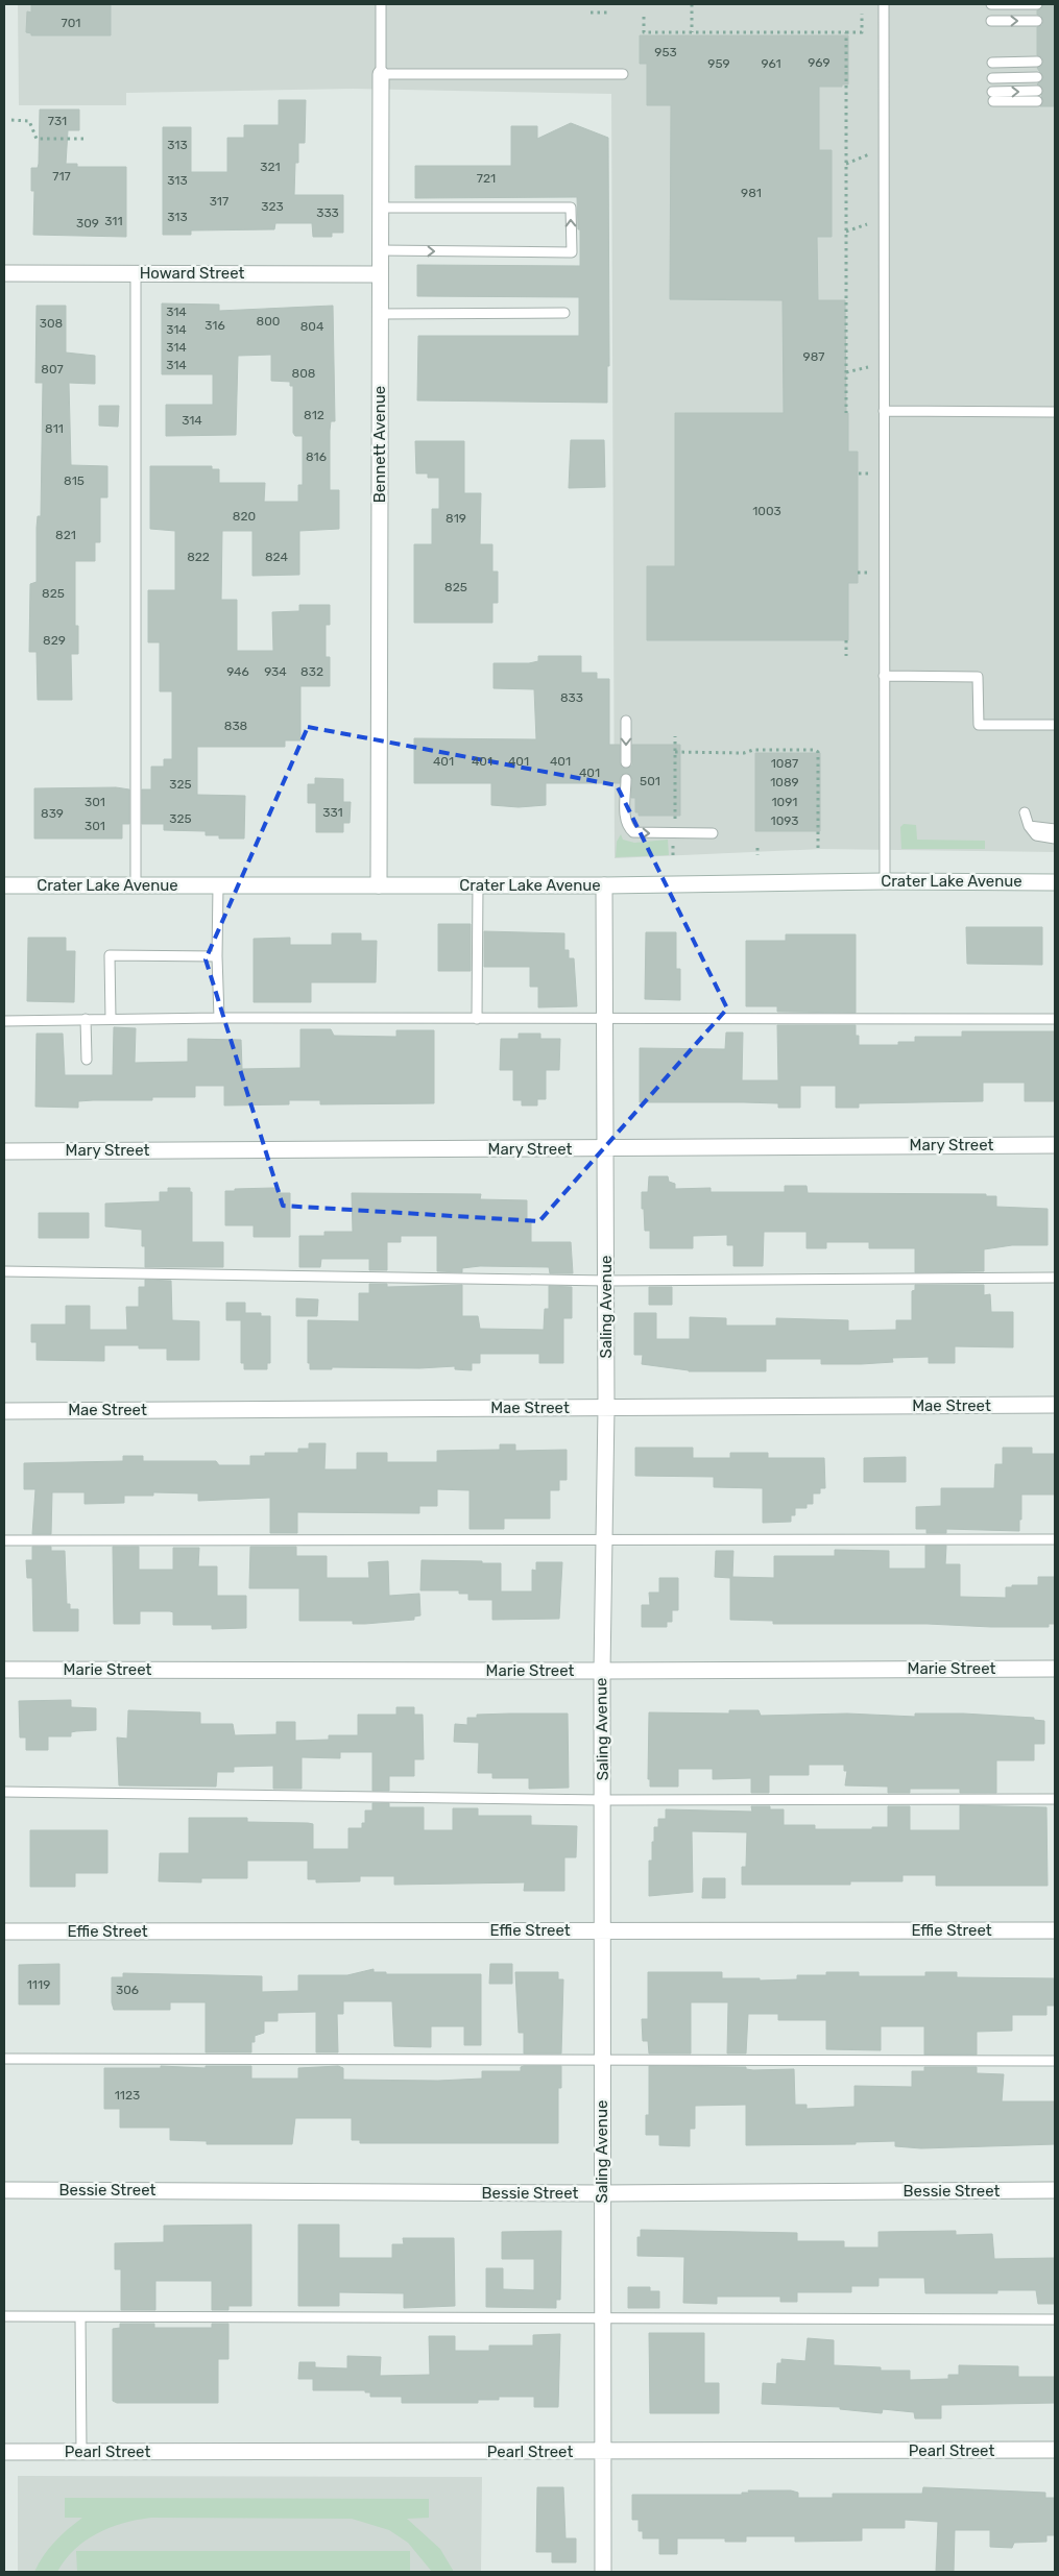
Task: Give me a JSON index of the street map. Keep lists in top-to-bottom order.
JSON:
{
  "streets": {
    "street": [
      "Howard Street",
      "Bennett Avenue",
      "Crater Lake Avenue",
      "Mary Street",
      "Saling Avenue",
      "Mae Street",
      "Marie Street",
      "Effie Street",
      "Bessie Street",
      "Pearl Street"
    ]
  },
  "crossings": [
    ["Howard Street", "Bennett Avenue"],
    ["Bennett Avenue", "Crater Lake Avenue"],
    ["Crater Lake Avenue", "Saling Avenue"],
    ["Mary Street", "Saling Avenue"],
    ["Saling Avenue", "Mae Street"],
    ["Saling Avenue", "Marie Street"],
    ["Saling Avenue", "Effie Street"],
    ["Saling Avenue", "Bessie Street"],
    ["Saling Avenue", "Pearl Street"]
  ],
  "house_numbers": [
    "701",
    "953",
    "969",
    "959",
    "961",
    "731",
    "313",
    "321",
    "717",
    "721",
    "313",
    "981",
    "317",
    "323",
    "333",
    "313",
    "311",
    "309",
    "314",
    "800",
    "308",
    "316",
    "804",
    "314",
    "314",
    "987",
    "314",
    "807",
    "808",
    "812",
    "314",
    "811",
    "816",
    "815",
    "1003",
    "820",
    "819",
    "821",
    "822",
    "824",
    "825",
    "825",
    "829",
    "946",
    "934",
    "832",
    "833",
    "838",
    "401",
    "401",
    "401",
    "401",
    "1087",
    "401",
    "501",
    "1089",
    "325",
    "301",
    "1091",
    "331",
    "839",
    "325",
    "1093",
    "301",
    "1119",
    "306",
    "1123"
  ]
}
